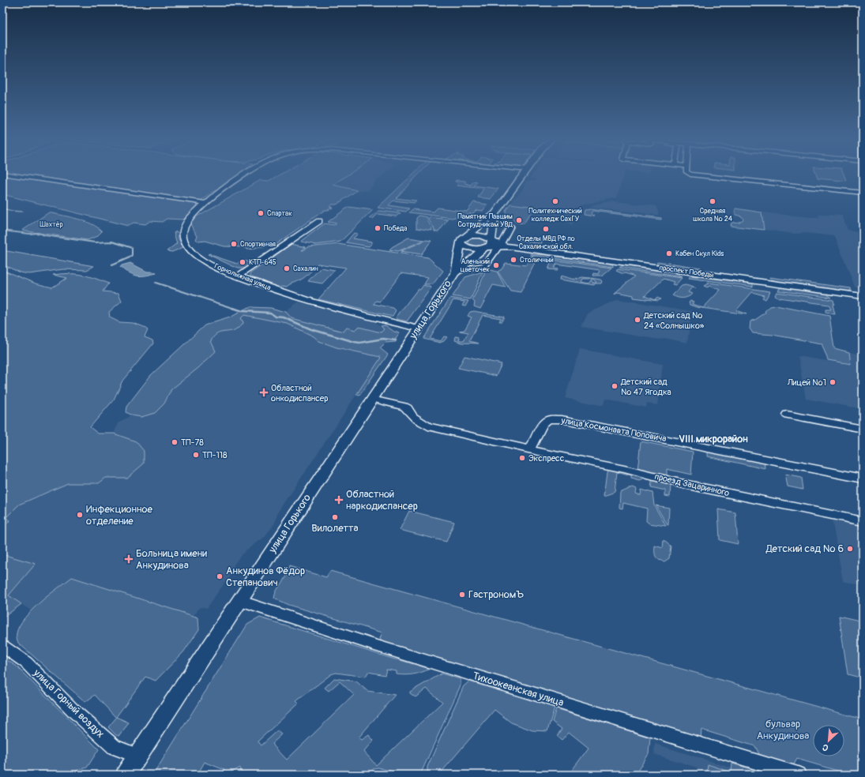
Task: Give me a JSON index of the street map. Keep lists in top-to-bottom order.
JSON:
{
  "streets": {
    "main road": ["проспект Победы", "улица Горького"],
    "street": [
      "Горнолыжная улица",
      "улица Космонавта Поповича",
      "проезд Зацаринного",
      "Тихоокеанская улица",
      "улица Горный воздух"
    ]
  },
  "crossings": [
    ["проспект Победы", "улица Горького"],
    ["Горнолыжная улица", "улица Горького"],
    ["улица Горького", "проезд Зацаринного"],
    ["улица Горького", "Тихоокеанская улица"],
    ["улица Горького", "улица Горный воздух"],
    ["улица Космонавта Поповича", "проезд Зацаринного"]
  ],
  "districts": ["VIII микрорайон"],
  "parks": ["Шахтёр", "бульвар Анкудинова"],
  "places": {
    "other": [
      "Политехнический колледж СахГУ",
      "Средняя школа № 24",
      "Спартак",
      "Памятник Павшим Сотрудникам УВД",
      "Победа",
      "Отделы МВД РФ по Сахалинской обл.",
      "Спортивная",
      "Кабен Скул Kids",
      "Столичный",
      "КТП-645",
      "Аленький цветочек",
      "Сахалин",
      "Детский сад № 24 «Солнышко»",
      "Лицей №1",
      "Детский сад № 47 Ягодка",
      "ТП-78",
      "ТП-118",
      "Экспресс",
      "Инфекционное отделение",
      "Вилолетта",
      "Детский сад № 6",
      "Анкудинов Фёдор Степанович",
      "ГастрономЪ"
    ],
    "health": ["Областной онкодиспансер", "Областной наркодиспансер", "Больница имени Анкудинова"]
  },
  "north": "bottom left"
}
